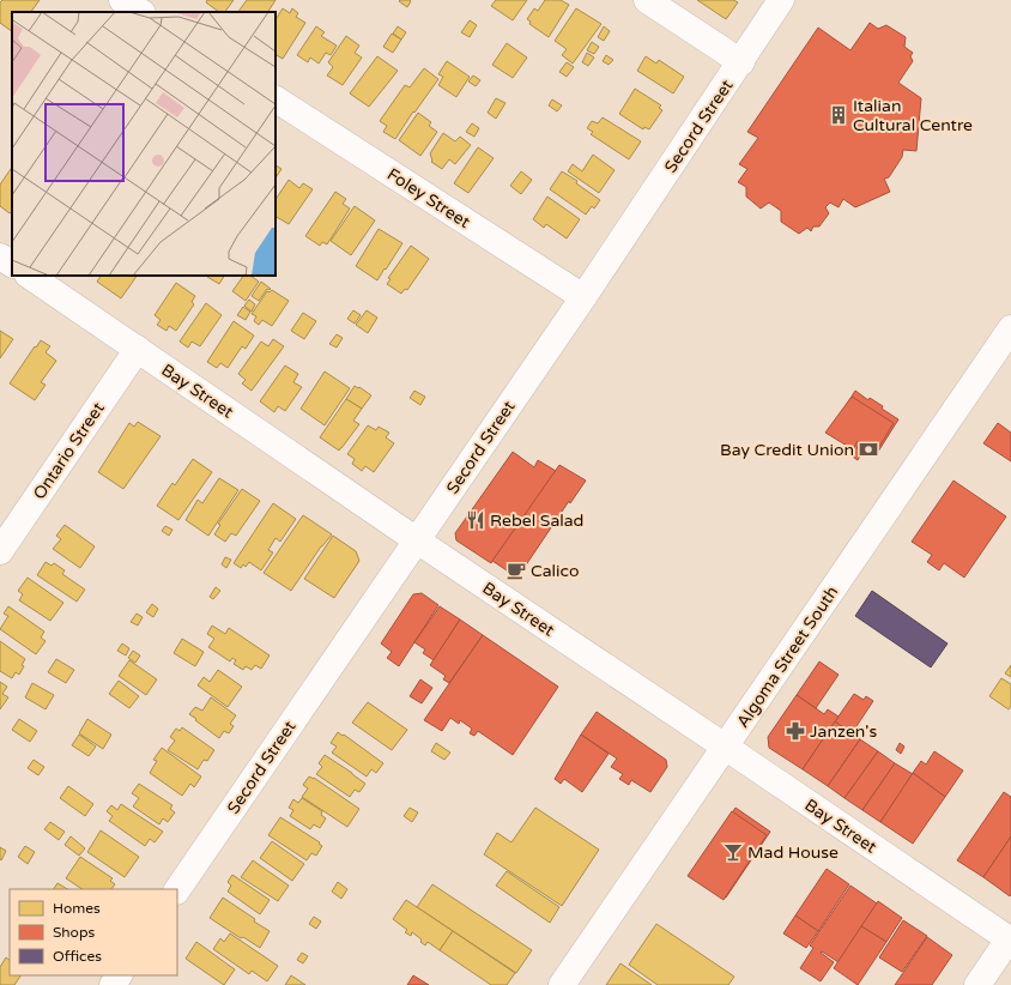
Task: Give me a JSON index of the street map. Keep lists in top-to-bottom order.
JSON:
{
  "streets": {
    "street": [
      "Secord Street",
      "Foley Street",
      "Bay Street",
      "Ontario Street",
      "Algoma Street South"
    ]
  },
  "crossings": [
    ["Secord Street", "Foley Street"],
    ["Secord Street", "Bay Street"],
    ["Bay Street", "Ontario Street"],
    ["Bay Street", "Algoma Street South"]
  ],
  "places": {
    "building": ["Italian Cultural Centre"],
    "bank": ["Bay Credit Union"],
    "restaurant": ["Rebel Salad"],
    "cafe": ["Calico"],
    "pharmacy": ["Janzen's"],
    "bar": ["Mad House"]
  },
  "legend": ["Homes", "Shops", "Offices"]
}
